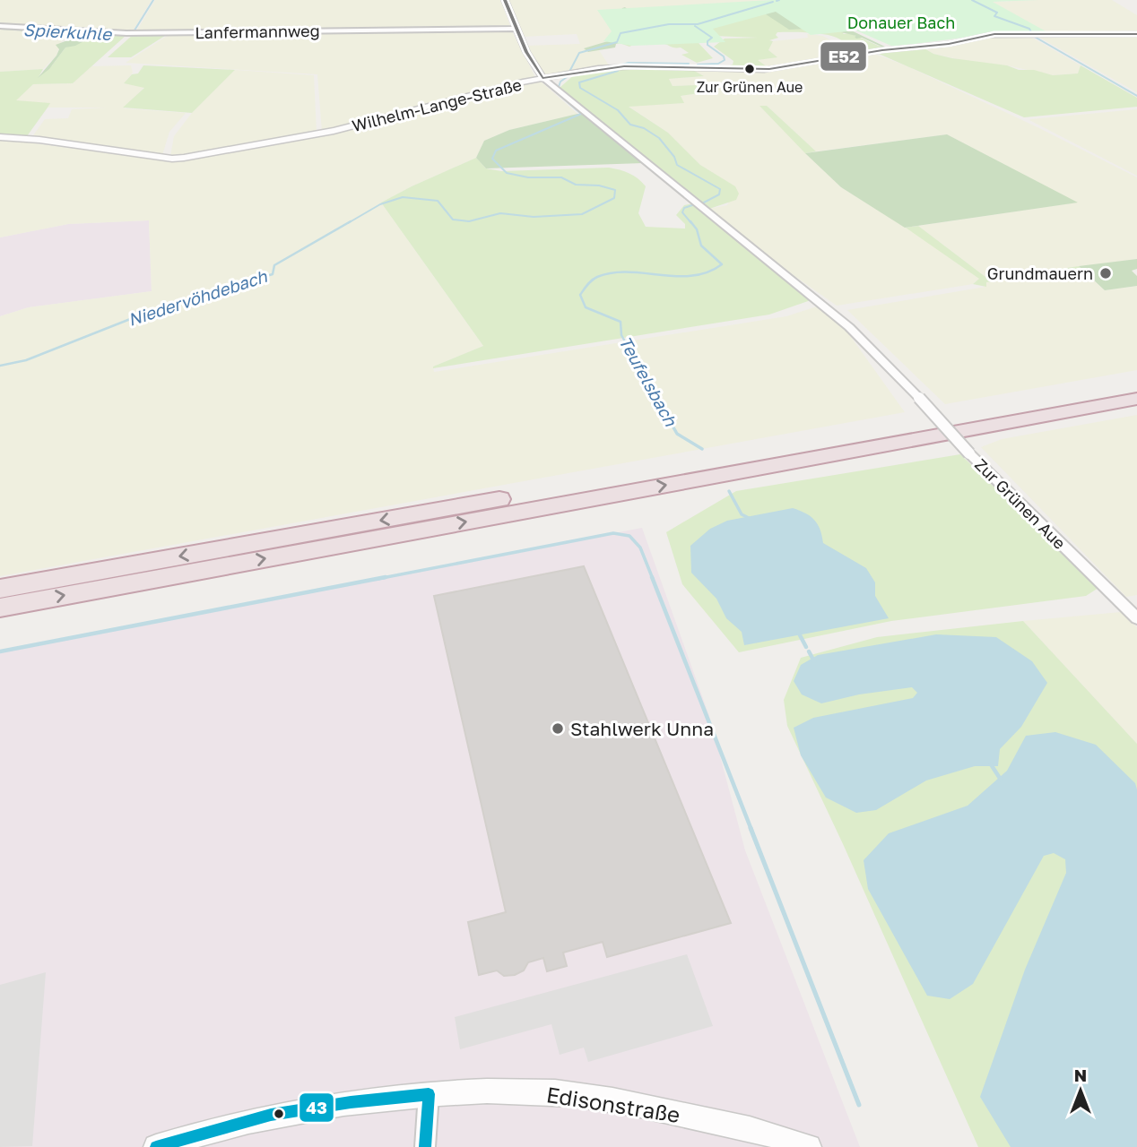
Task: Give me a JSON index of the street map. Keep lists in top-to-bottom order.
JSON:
{
  "streets": {
    "street": [
      "Lanfermannweg",
      "Wilhelm-Lange-Straße",
      "Zur Grünen Aue",
      "Edisonstraße"
    ]
  },
  "crossings": [
    ["Lanfermannweg", "Zur Grünen Aue"],
    ["Wilhelm-Lange-Straße", "Zur Grünen Aue"]
  ],
  "water": ["Spierkuhle", "Niedervöhdebach", "Teufelsbach"],
  "parks": ["Donauer Bach"],
  "places": ["Zur Grünen Aue", "Grundmauern", "Stahlwerk Unna"],
  "lines": ["transit line E52", "transit line 43"],
  "north": "top"
}
